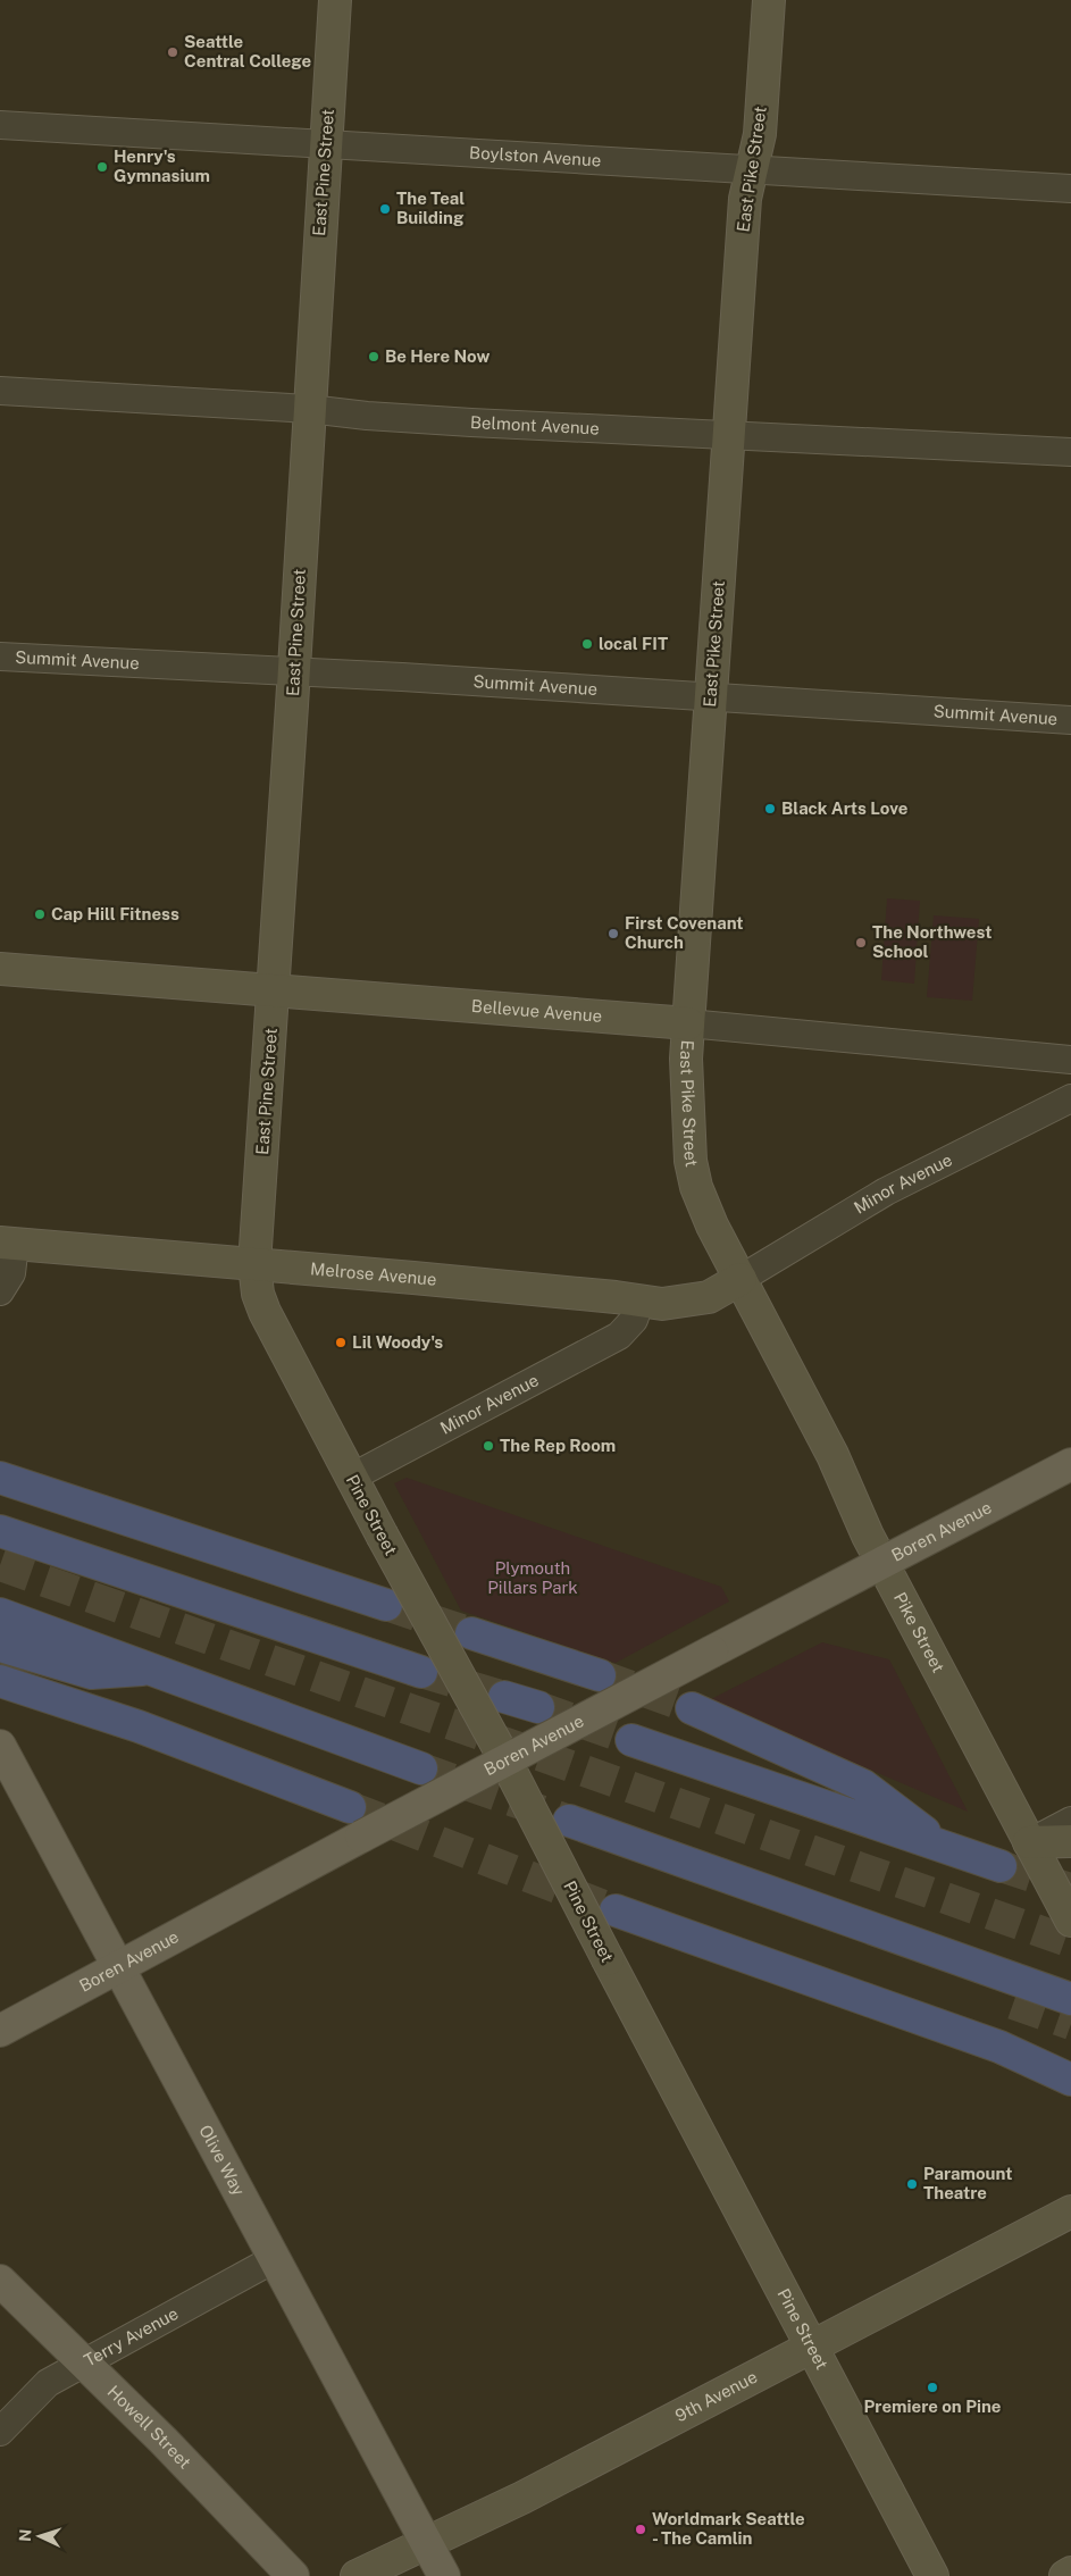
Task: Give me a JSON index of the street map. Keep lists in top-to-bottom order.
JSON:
{
  "streets": {
    "main road": [
      "East Pike Street",
      "East Pine Street",
      "Bellevue Avenue",
      "Melrose Avenue",
      "Pine Street",
      "Boren Avenue",
      "Pike Street",
      "Olive Way",
      "9th Avenue",
      "Howell Street"
    ],
    "street": [
      "Boylston Avenue",
      "Belmont Avenue",
      "Summit Avenue",
      "Minor Avenue",
      "Terry Avenue"
    ]
  },
  "crossings": [
    ["Boylston Avenue", "East Pike Street"],
    ["Boylston Avenue", "East Pine Street"],
    ["East Pike Street", "Belmont Avenue"],
    ["East Pike Street", "Summit Avenue"],
    ["East Pike Street", "Bellevue Avenue"],
    ["East Pike Street", "Minor Avenue"],
    ["East Pike Street", "Melrose Avenue"],
    ["East Pike Street", "Pike Street"],
    ["East Pine Street", "Belmont Avenue"],
    ["East Pine Street", "Summit Avenue"],
    ["East Pine Street", "Bellevue Avenue"],
    ["East Pine Street", "Melrose Avenue"],
    ["East Pine Street", "Pine Street"],
    ["Minor Avenue", "Melrose Avenue"],
    ["Minor Avenue", "Pine Street"],
    ["Minor Avenue", "Pike Street"],
    ["Melrose Avenue", "Pine Street"],
    ["Melrose Avenue", "Pike Street"],
    ["Pine Street", "Boren Avenue"],
    ["Pine Street", "9th Avenue"],
    ["Boren Avenue", "Pike Street"],
    ["Boren Avenue", "Olive Way"],
    ["Olive Way", "Terry Avenue"],
    ["Olive Way", "9th Avenue"],
    ["Terry Avenue", "Howell Street"]
  ],
  "parks": ["Plymouth Pillars Park"],
  "places": [
    "Seattle Central College",
    "Henry's Gymnasium",
    "The Teal Building",
    "Be Here Now",
    "local FIT",
    "Black Arts Love",
    "Cap Hill Fitness",
    "First Covenant Church",
    "The Northwest School",
    "Lil Woody's",
    "The Rep Room",
    "Paramount Theatre",
    "Premiere on Pine",
    "Worldmark Seattle - The Camlin"
  ],
  "north": "left"
}
